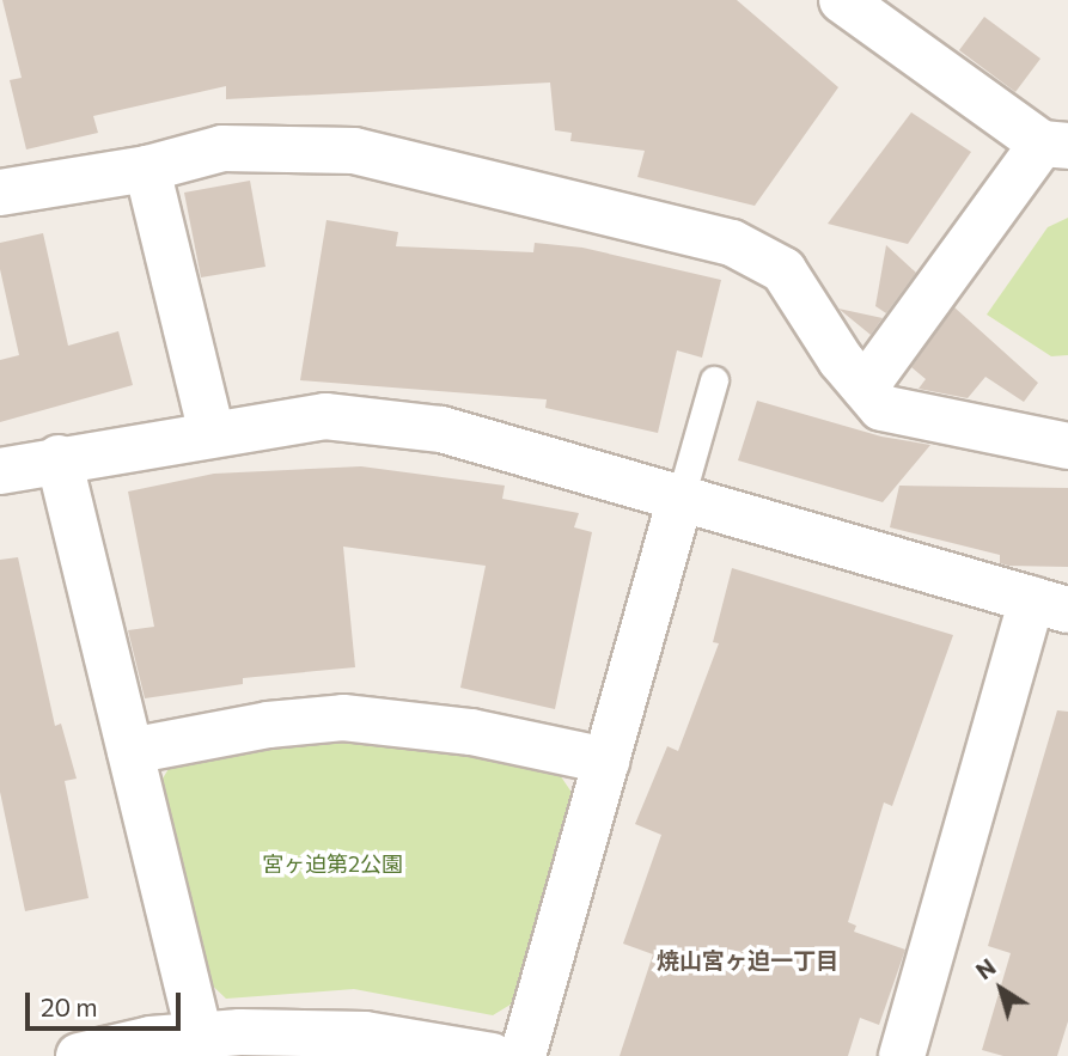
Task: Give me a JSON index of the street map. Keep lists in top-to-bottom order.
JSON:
{
  "districts": ["焼山宮ヶ迫一丁目"],
  "parks": ["宮ヶ迫第2公園"],
  "scale_bar": "20 m",
  "north": "top left"
}
